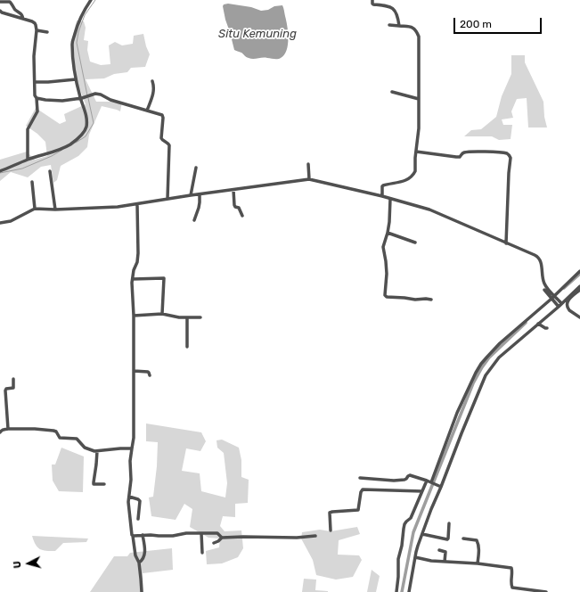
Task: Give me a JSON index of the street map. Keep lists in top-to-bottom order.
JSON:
{
  "water": ["Situ Kemuning"],
  "scale_bar": "200 m",
  "north": "left"
}
